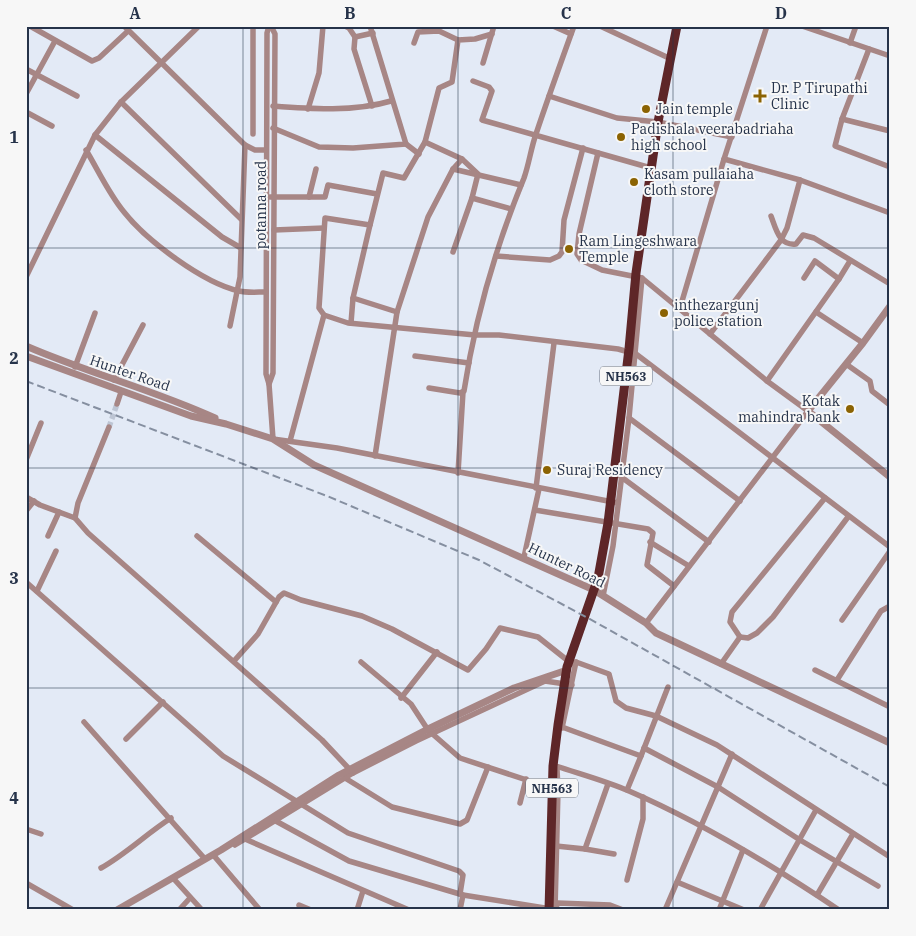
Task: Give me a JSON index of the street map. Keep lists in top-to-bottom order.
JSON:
{
  "streets": {
    "highway": ["NH563"],
    "street": ["potanna road", "Hunter Road"]
  },
  "crossings": [
    ["potanna road", "Hunter Road"]
  ],
  "places": {
    "health": ["Dr. P Tirupathi Clinic"],
    "other": [
      "Jain temple",
      "Padishala veerabadriaha high school",
      "Kasam pullaiaha cloth store",
      "Ram Lingeshwara Temple",
      "inthezargunj police station",
      "Kotak mahindra bank",
      "Suraj Residency"
    ]
  },
  "grid": {
    "columns": [
      "A",
      "B",
      "C",
      "D"
    ],
    "rows": [
      "1",
      "2",
      "3",
      "4"
    ]
  }
}
